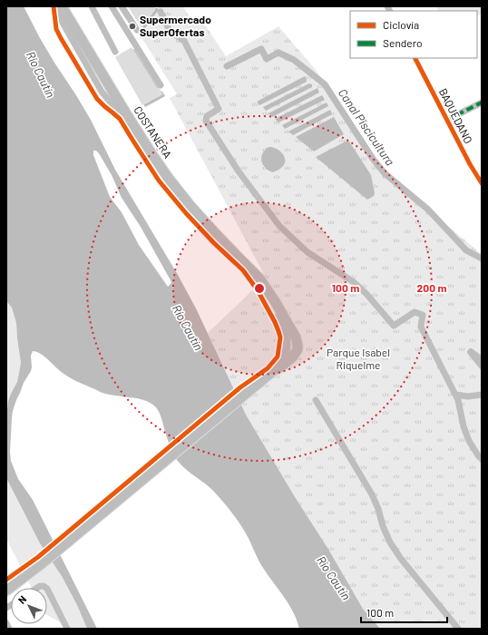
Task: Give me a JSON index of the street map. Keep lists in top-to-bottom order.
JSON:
{
  "streets": {
    "highway": ["COSTANERA"],
    "street": ["BAQUEDANO"]
  },
  "water": ["Río Cautín", "Canal Piscicultura"],
  "parks": ["Parque Isabel Riquelme"],
  "places": ["Supermercado SuperOfertas"],
  "legend": ["Ciclovía", "Sendero"],
  "scale_bar": "100 m",
  "north": "top left",
  "rings": ["100 m", "200 m"]
}
